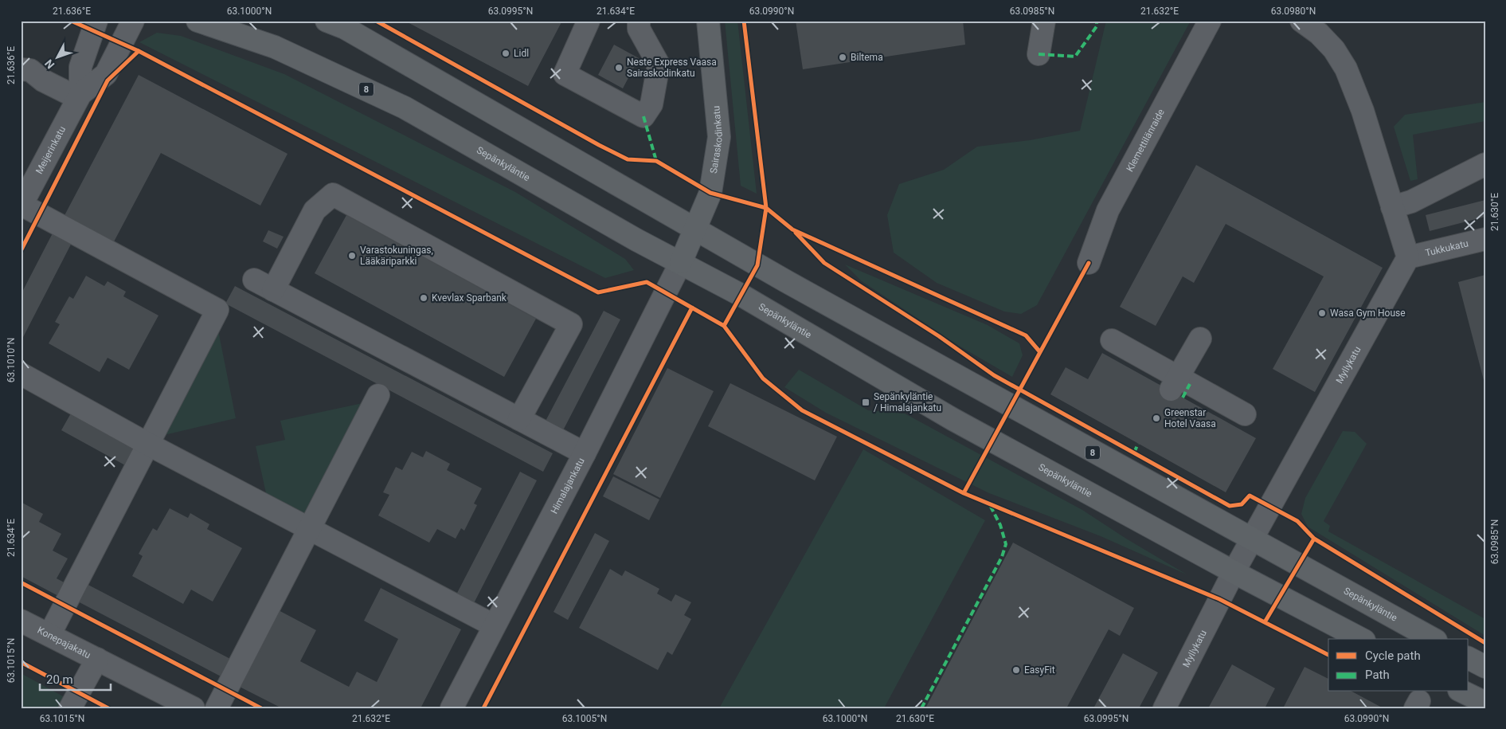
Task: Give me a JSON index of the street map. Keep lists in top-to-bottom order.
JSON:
{
  "streets": {
    "main road": ["8", "Sairaskodinkatu", "Sepänkyläntie"],
    "street": [
      "Klemettilänraide",
      "Meijerinkatu",
      "Tukkukatu",
      "Myllykatu",
      "Himalajankatu",
      "Konepajakatu"
    ]
  },
  "crossings": [
    ["Sairaskodinkatu", "Sepänkyläntie"],
    ["Sairaskodinkatu", "Himalajankatu"],
    ["Sepänkyläntie", "Myllykatu"],
    ["Sepänkyläntie", "Himalajankatu"],
    ["Tukkukatu", "Myllykatu"]
  ],
  "places": {
    "other": [
      "Lidl",
      "Biltema",
      "Neste Express Vaasa Sairaskodinkatu",
      "Varastokuningas, Lääkäriparkki",
      "Kvevlax Sparbank",
      "Wasa Gym House",
      "Greenstar Hotel Vaasa",
      "EasyFit"
    ],
    "transit": ["Sepänkyläntie / Himalajankatu"]
  },
  "legend": ["Cycle path", "Path"],
  "scale_bar": "20 m",
  "north": "bottom left",
  "coordinates": [
    "21.636°E",
    "63.1000°N",
    "63.0995°N",
    "21.634°E",
    "63.0990°N",
    "63.0985°N",
    "21.632°E",
    "63.0980°N",
    "21.630°E",
    "63.1010°N",
    "63.1015°N",
    "63.1005°N"
  ]
}
